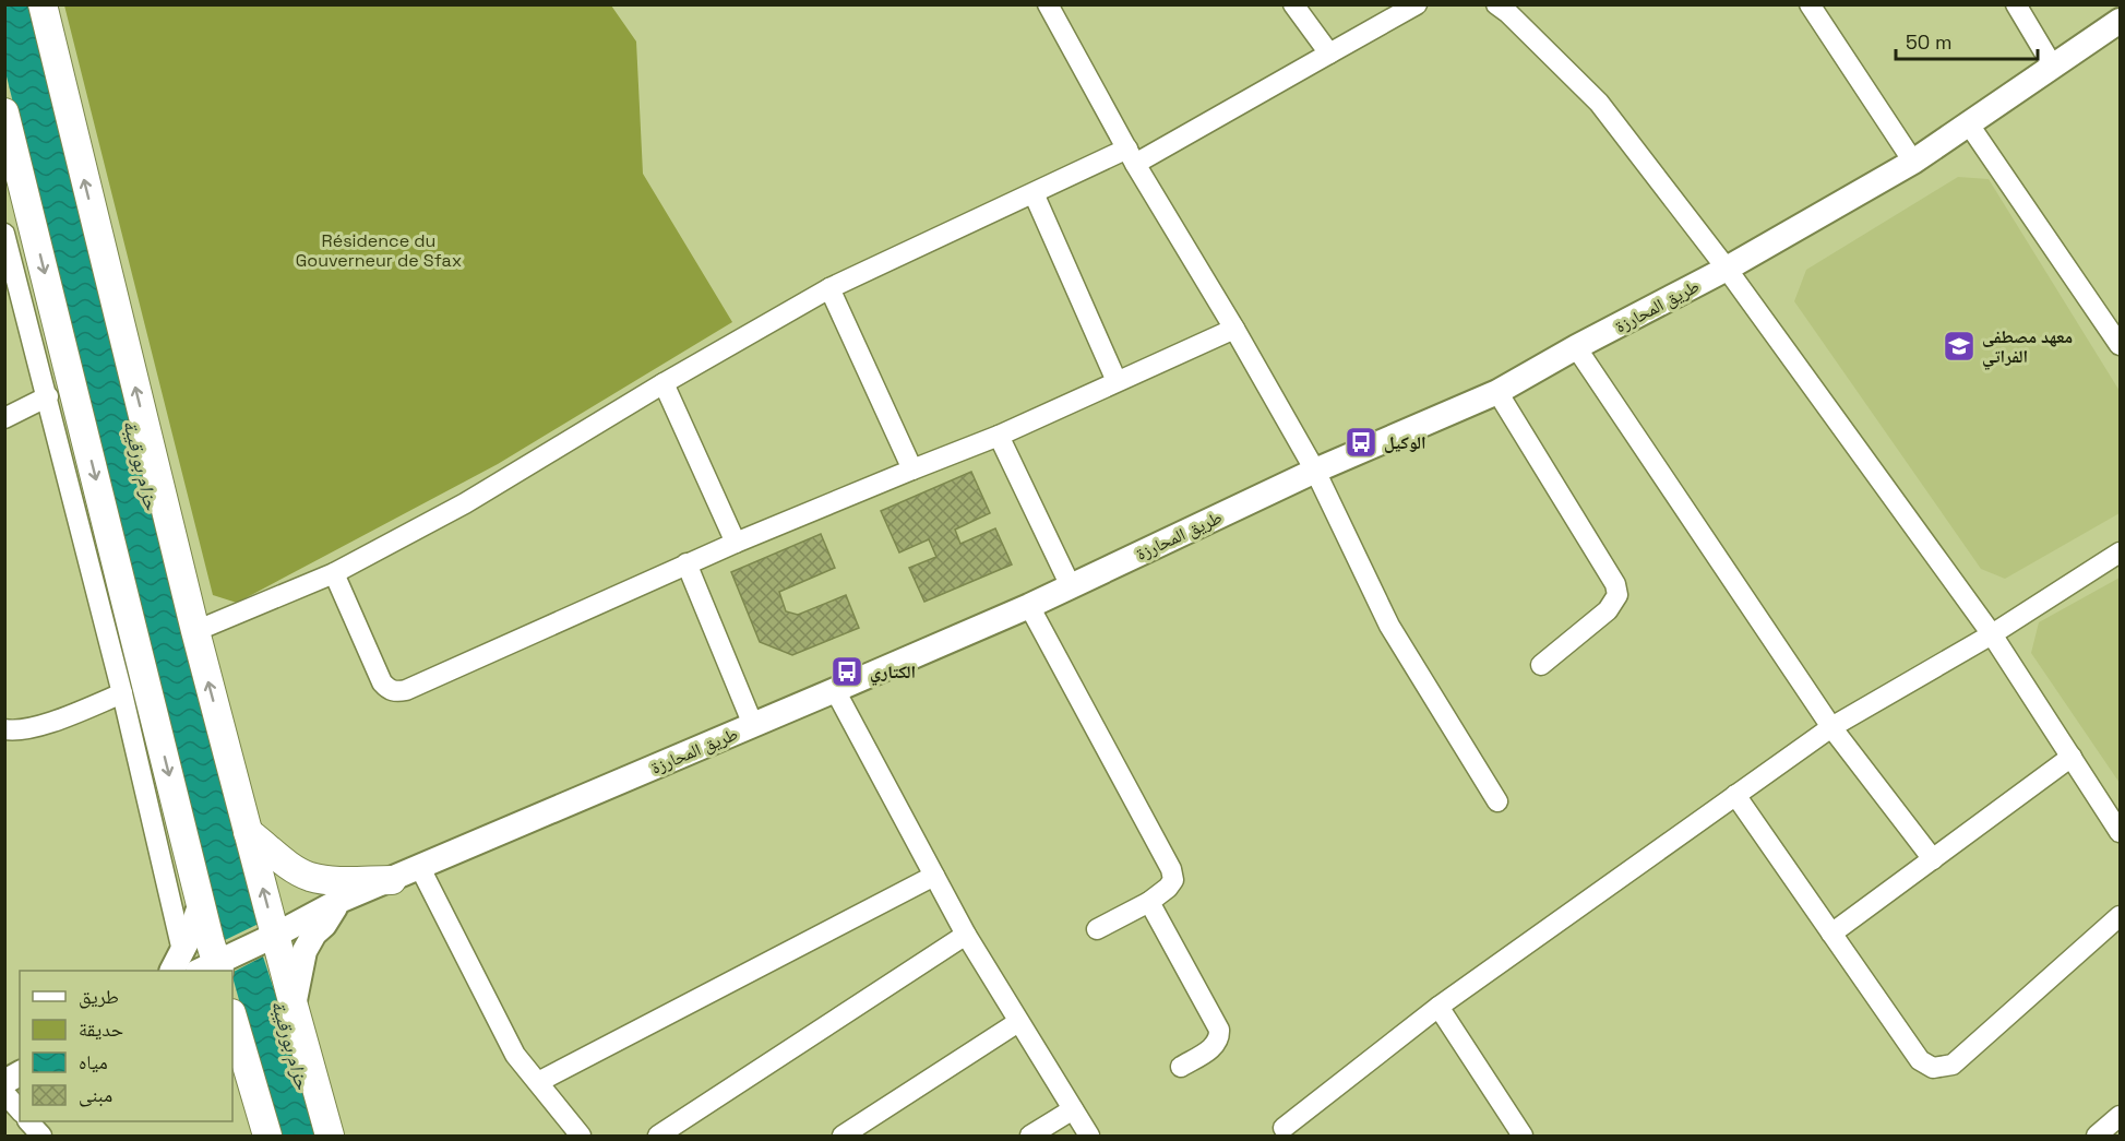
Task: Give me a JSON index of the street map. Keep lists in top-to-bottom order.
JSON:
{
  "streets": {
    "main road": ["طريق المحارزة"]
  },
  "water": ["حزام بورقيبة"],
  "parks": ["Résidence du Gouverneur de Sfax"],
  "places": {
    "school or university": ["معهد مصطفى الفراتي"],
    "bus stop": ["الوكيل", "الكتاري"]
  },
  "legend": [
    "طريق",
    "حديقة",
    "مياه",
    "مبنى"
  ],
  "scale_bar": "50 m"
}
